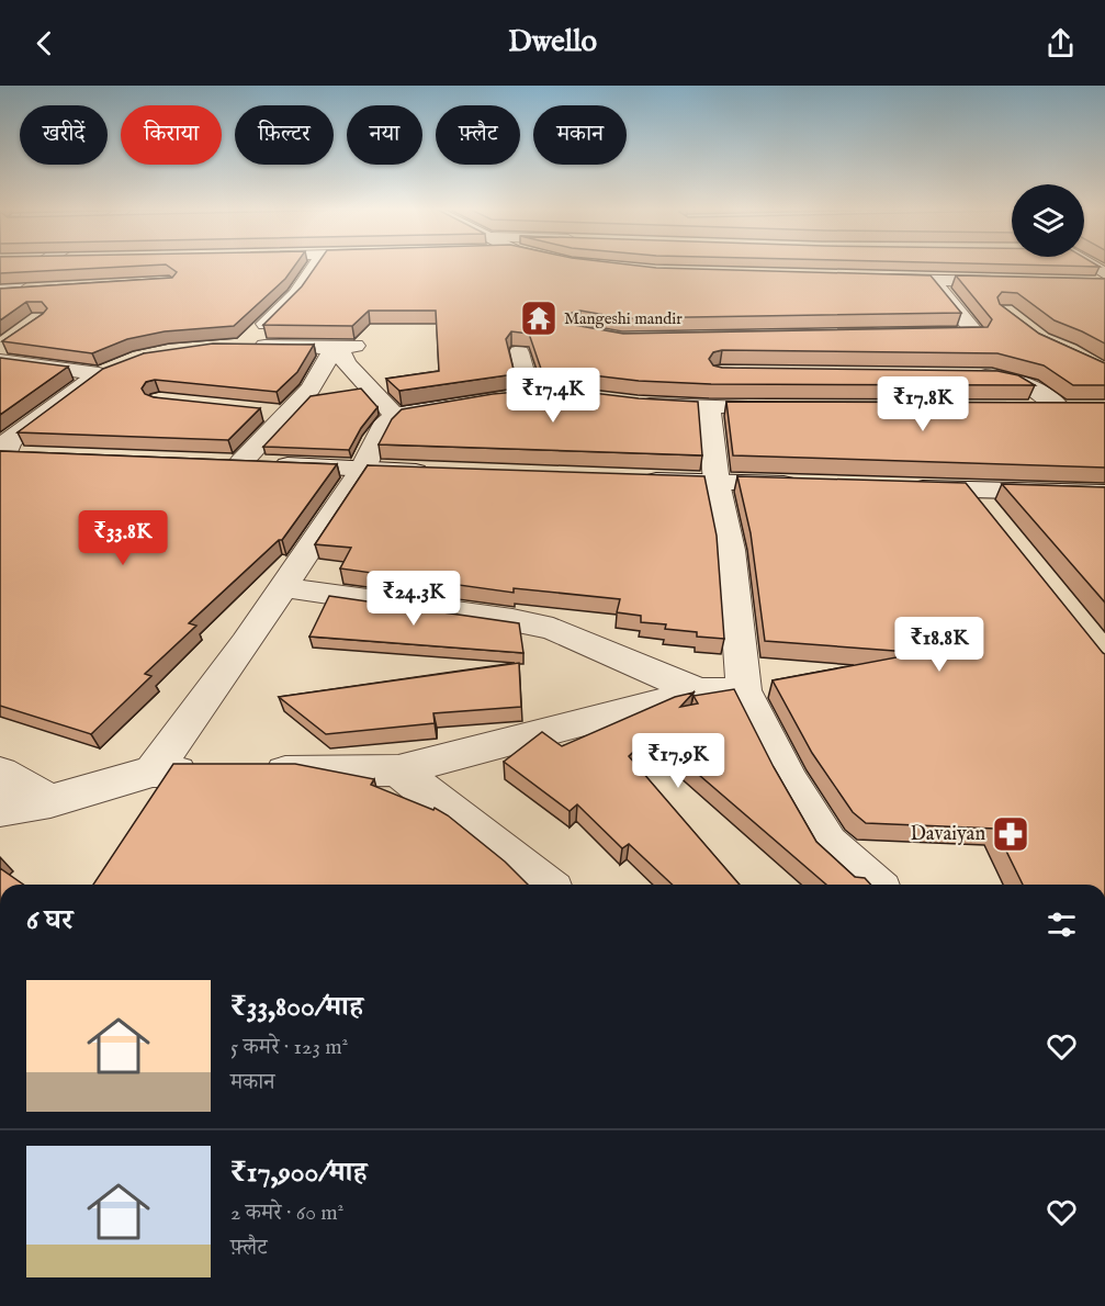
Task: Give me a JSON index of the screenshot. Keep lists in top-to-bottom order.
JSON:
{
  "places": {
    "temple": ["Mangeshi mandir"],
    "pharmacy": ["Davaiyan"]
  },
  "page": {
    "header": "Dwello",
    "chip": [
      "खरीदें",
      "किराया",
      "फ़िल्टर",
      "नया",
      "फ़्लैट",
      "मकान"
    ],
    "price": [
      "₹17.4K",
      "₹17.8K",
      "₹33.8K",
      "₹24.3K",
      "₹18.8K",
      "₹17.9K"
    ],
    "heading": "6 घर",
    "list": [
      {
        "name": "₹33,800/माह",
        "note": "5 कमरे · 123 m² · मकान"
      },
      {
        "name": "₹17,900/माह",
        "note": "2 कमरे · 60 m² · फ़्लैट"
      }
    ]
  }
}
